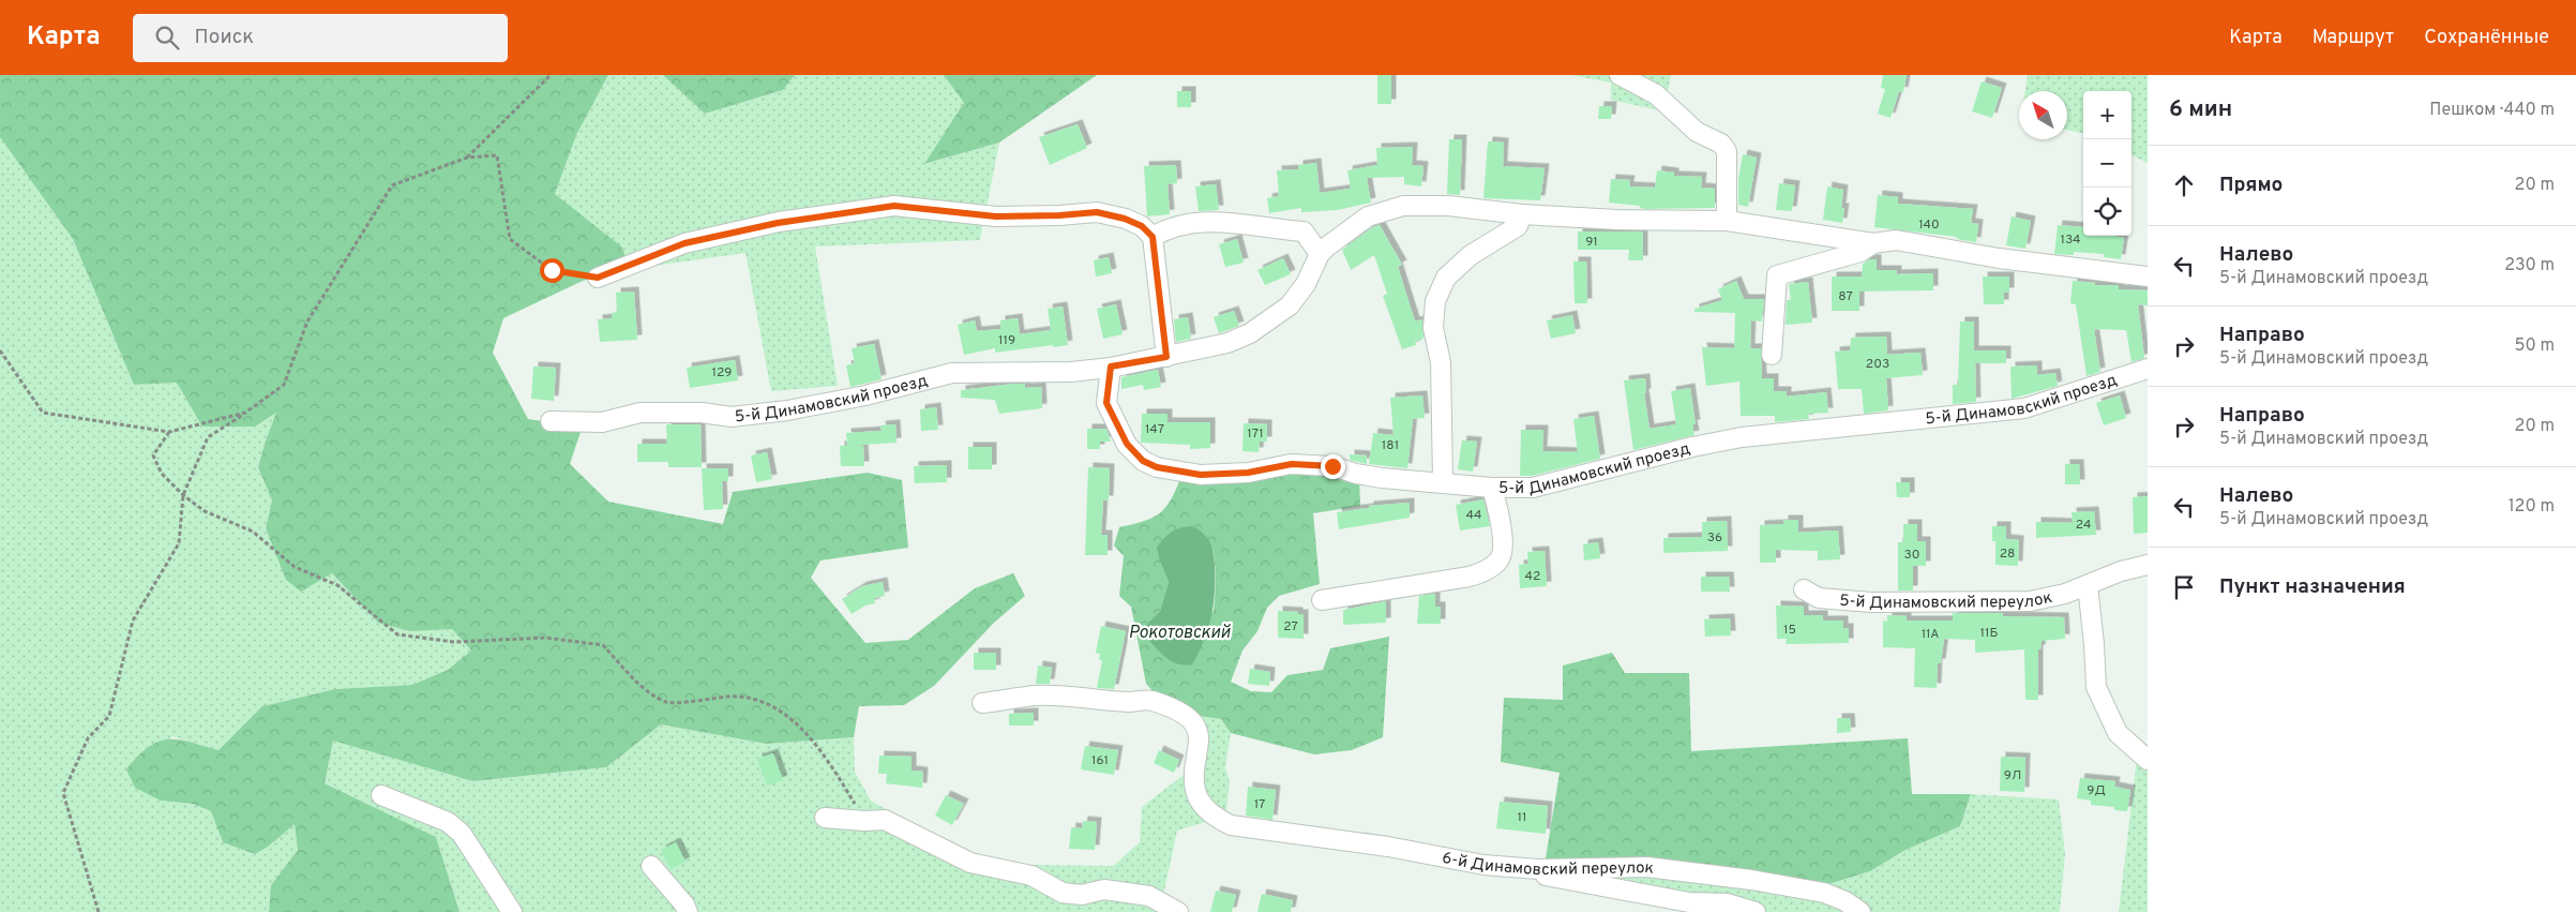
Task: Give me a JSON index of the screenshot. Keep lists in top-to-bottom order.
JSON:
{
  "streets": {
    "street": ["5-й Динамовский проезд", "5-й Динамовский переулок", "6-й Динамовский переулок"]
  },
  "water": ["Рокотовский"],
  "house_numbers": [
    "140",
    "134",
    "91",
    "87",
    "119",
    "203",
    "129",
    "147",
    "171",
    "181",
    "44",
    "24",
    "36",
    "28",
    "30",
    "42",
    "27",
    "15",
    "11Б",
    "11А",
    "161",
    "9Л",
    "9Д",
    "17",
    "11"
  ],
  "north": "top left",
  "page": {
    "header": "Карта",
    "search": "Поиск",
    "nav": ["Карта", "Маршрут", "Сохранённые"],
    "heading": ["6 мин", "Пешком · 440 m"],
    "map_buttons": ["+", "−"],
    "list": [
      ["Прямо", "20 m"],
      ["Налево", "5-й Динамовский проезд", "230 m"],
      ["Направо", "5-й Динамовский проезд", "50 m"],
      ["Направо", "5-й Динамовский проезд", "20 m"],
      ["Налево", "5-й Динамовский проезд", "120 m"],
      "Пункт назначения"
    ]
  }
}
